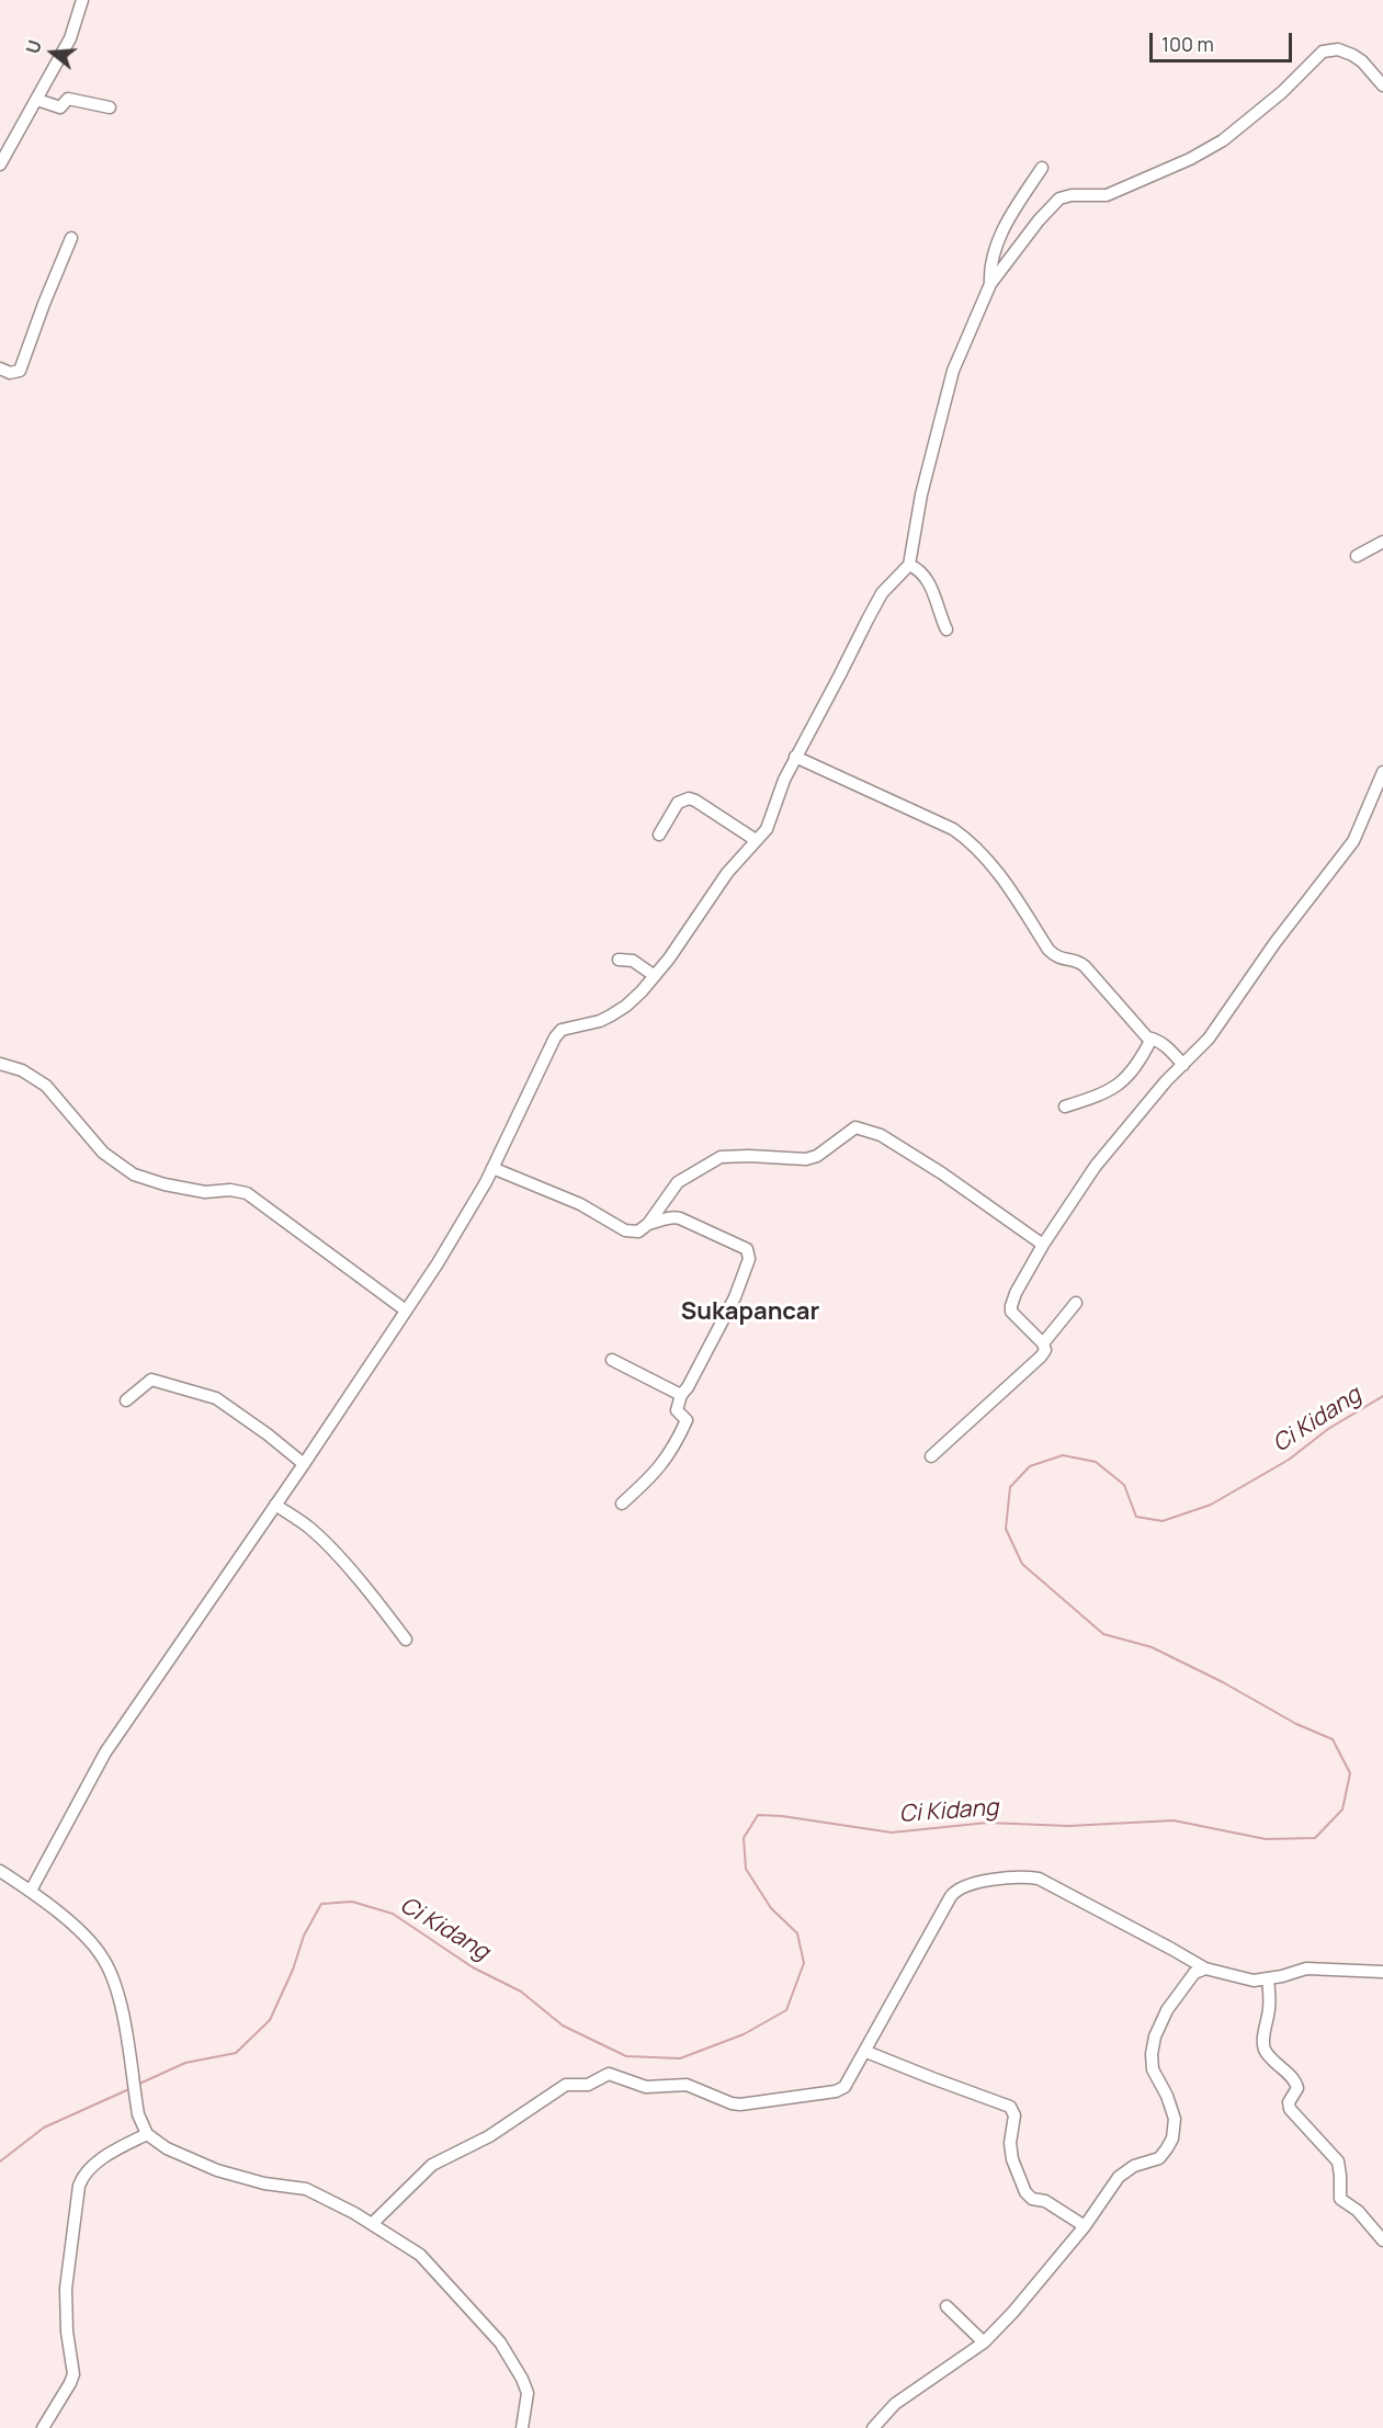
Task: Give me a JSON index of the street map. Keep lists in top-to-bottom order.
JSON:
{
  "districts": ["Sukapancar"],
  "water": ["Ci Kidang"],
  "scale_bar": "100 m",
  "north": "left"
}
